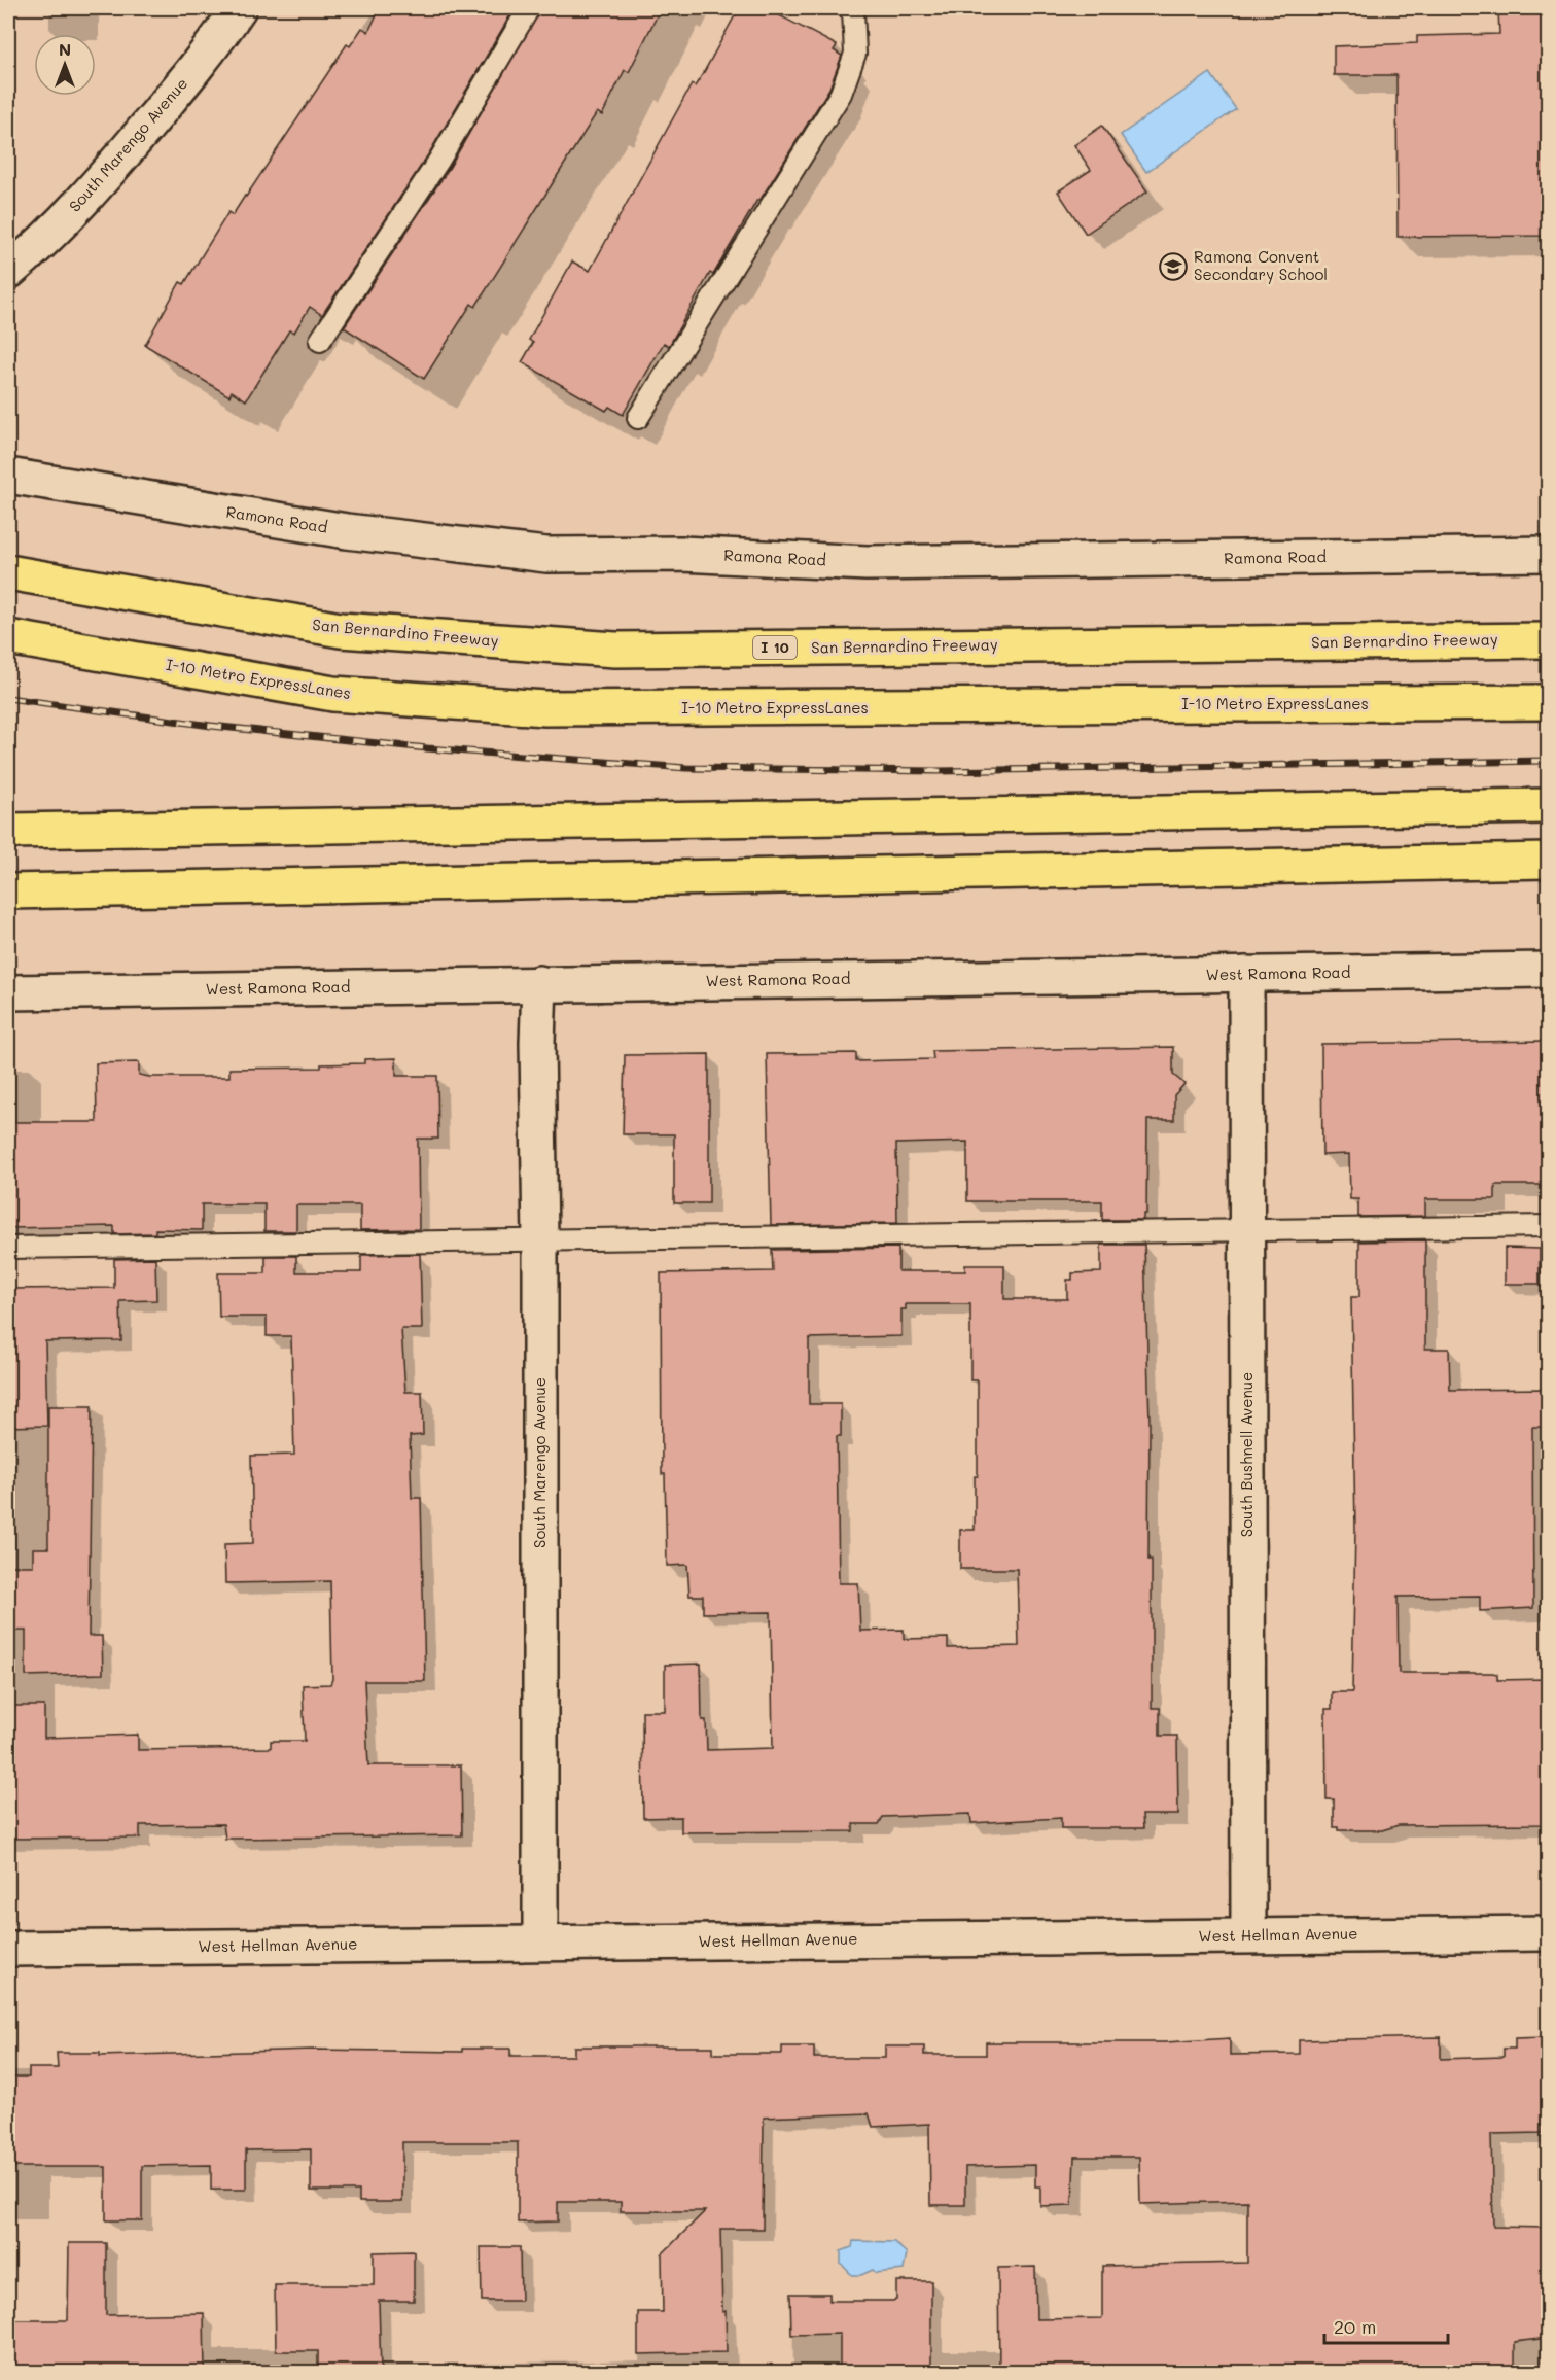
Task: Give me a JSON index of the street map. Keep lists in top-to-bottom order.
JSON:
{
  "streets": {
    "highway": ["San Bernardino Freeway", "I 10", "I-10 Metro ExpressLanes"],
    "street": [
      "South Marengo Avenue",
      "Ramona Road",
      "West Ramona Road",
      "South Bushnell Avenue",
      "West Hellman Avenue"
    ]
  },
  "crossings": [
    ["South Marengo Avenue", "West Ramona Road"],
    ["South Marengo Avenue", "West Hellman Avenue"],
    ["West Ramona Road", "South Bushnell Avenue"],
    ["South Bushnell Avenue", "West Hellman Avenue"]
  ],
  "places": {
    "school or university": ["Ramona Convent Secondary School"]
  },
  "scale_bar": "20 m",
  "north": "top"
}
